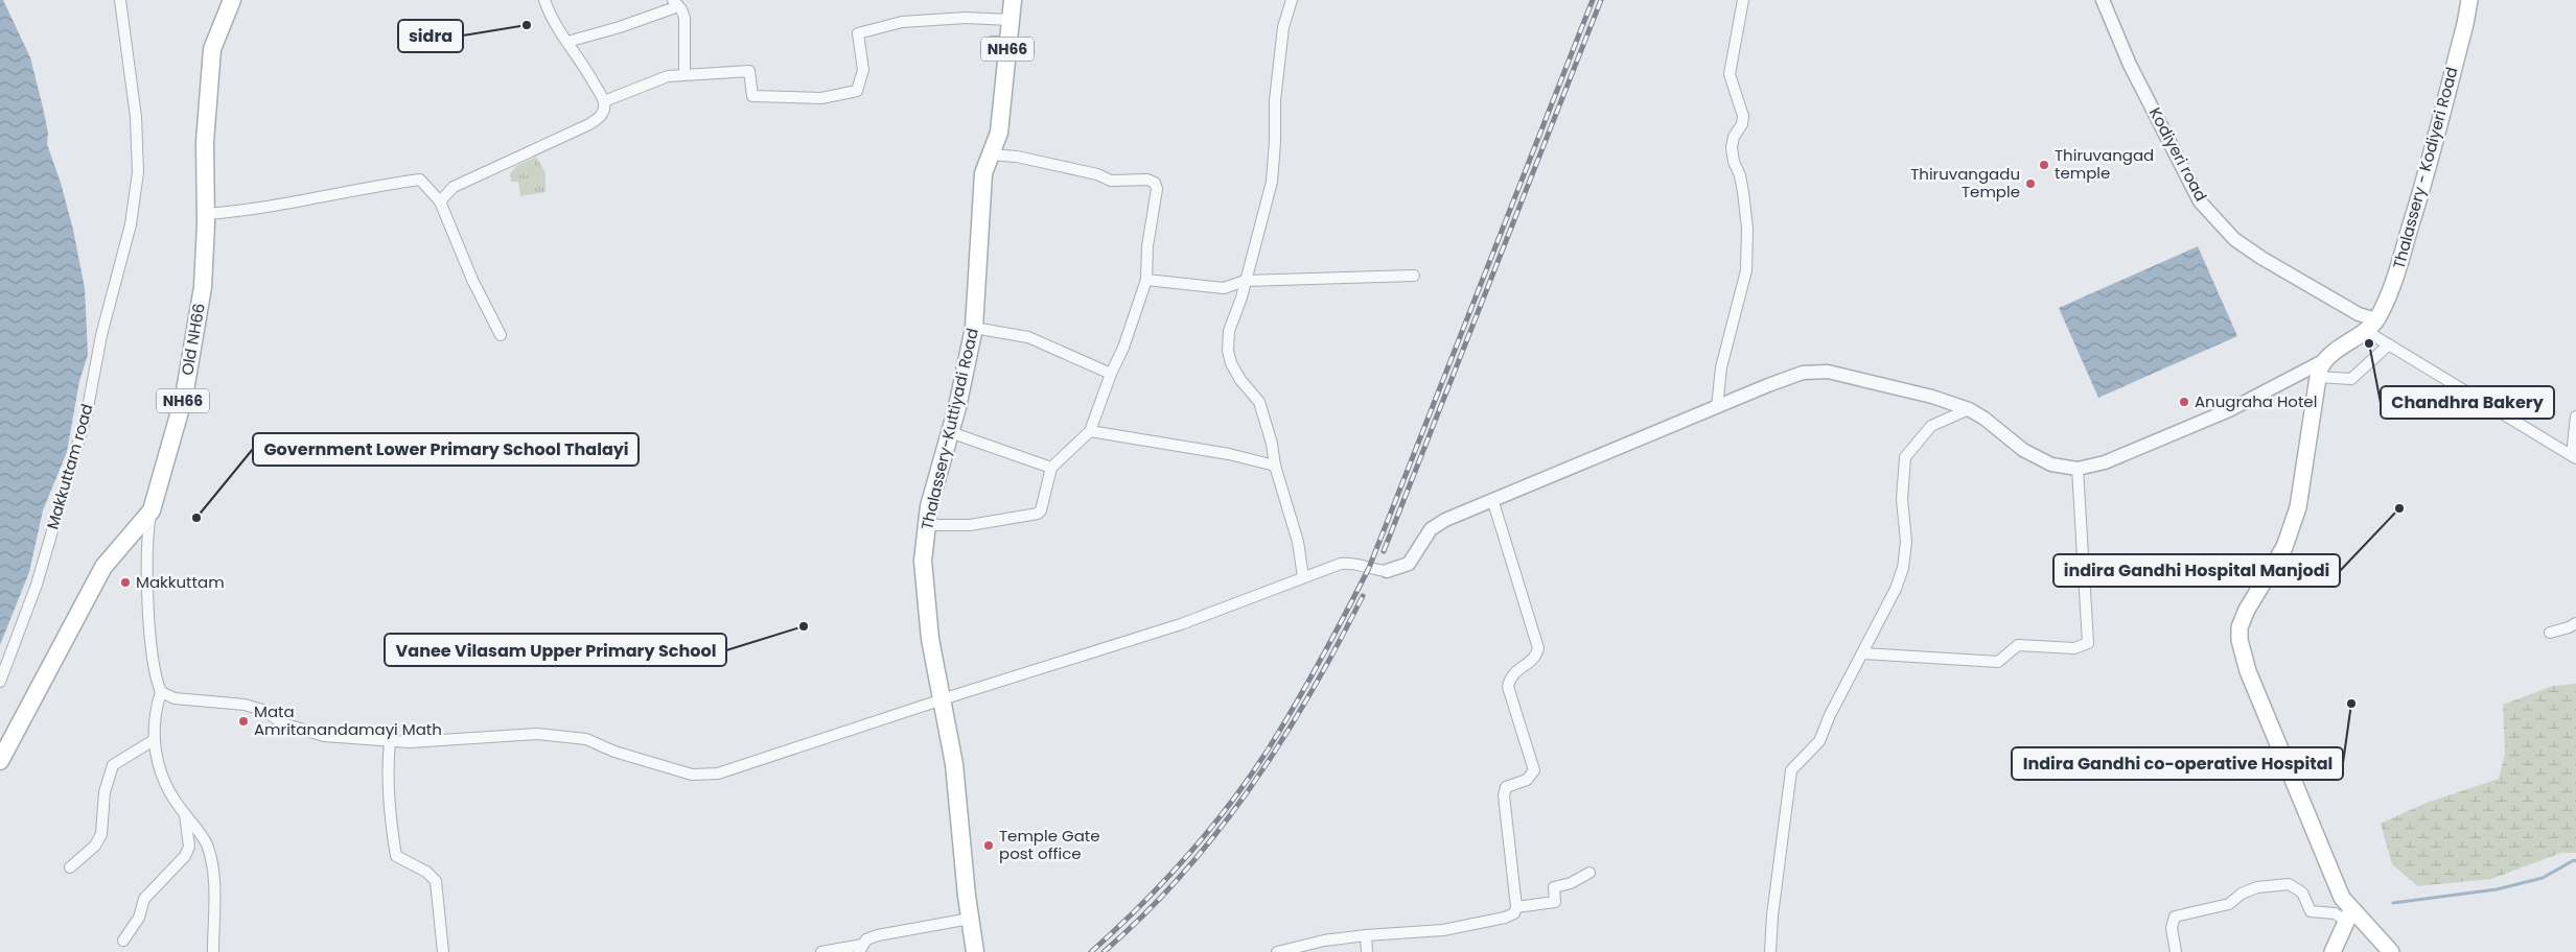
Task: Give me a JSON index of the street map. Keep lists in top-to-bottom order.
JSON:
{
  "streets": {
    "main road": [
      "NH66",
      "Thalassery - Kodiyeri Road",
      "Old NH66",
      "Thalassery-Kuttiyadi Road"
    ],
    "street": ["Kodiyeri road", "Makkuttam road"]
  },
  "crossings": [
    ["Kodiyeri road", "Thalassery - Kodiyeri Road"]
  ],
  "places": [
    "sidra",
    "Thiruvangad temple",
    "Thiruvangadu Temple",
    "Chandhra Bakery",
    "Anugraha Hotel",
    "indira Gandhi Hospital Manjodi",
    "Government Lower Primary School Thalayi",
    "Makkuttam",
    "Vanee Vilasam Upper Primary School",
    "Indira Gandhi co-operative Hospital",
    "Mata Amritanandamayi Math",
    "Temple Gate post office"
  ]
}
